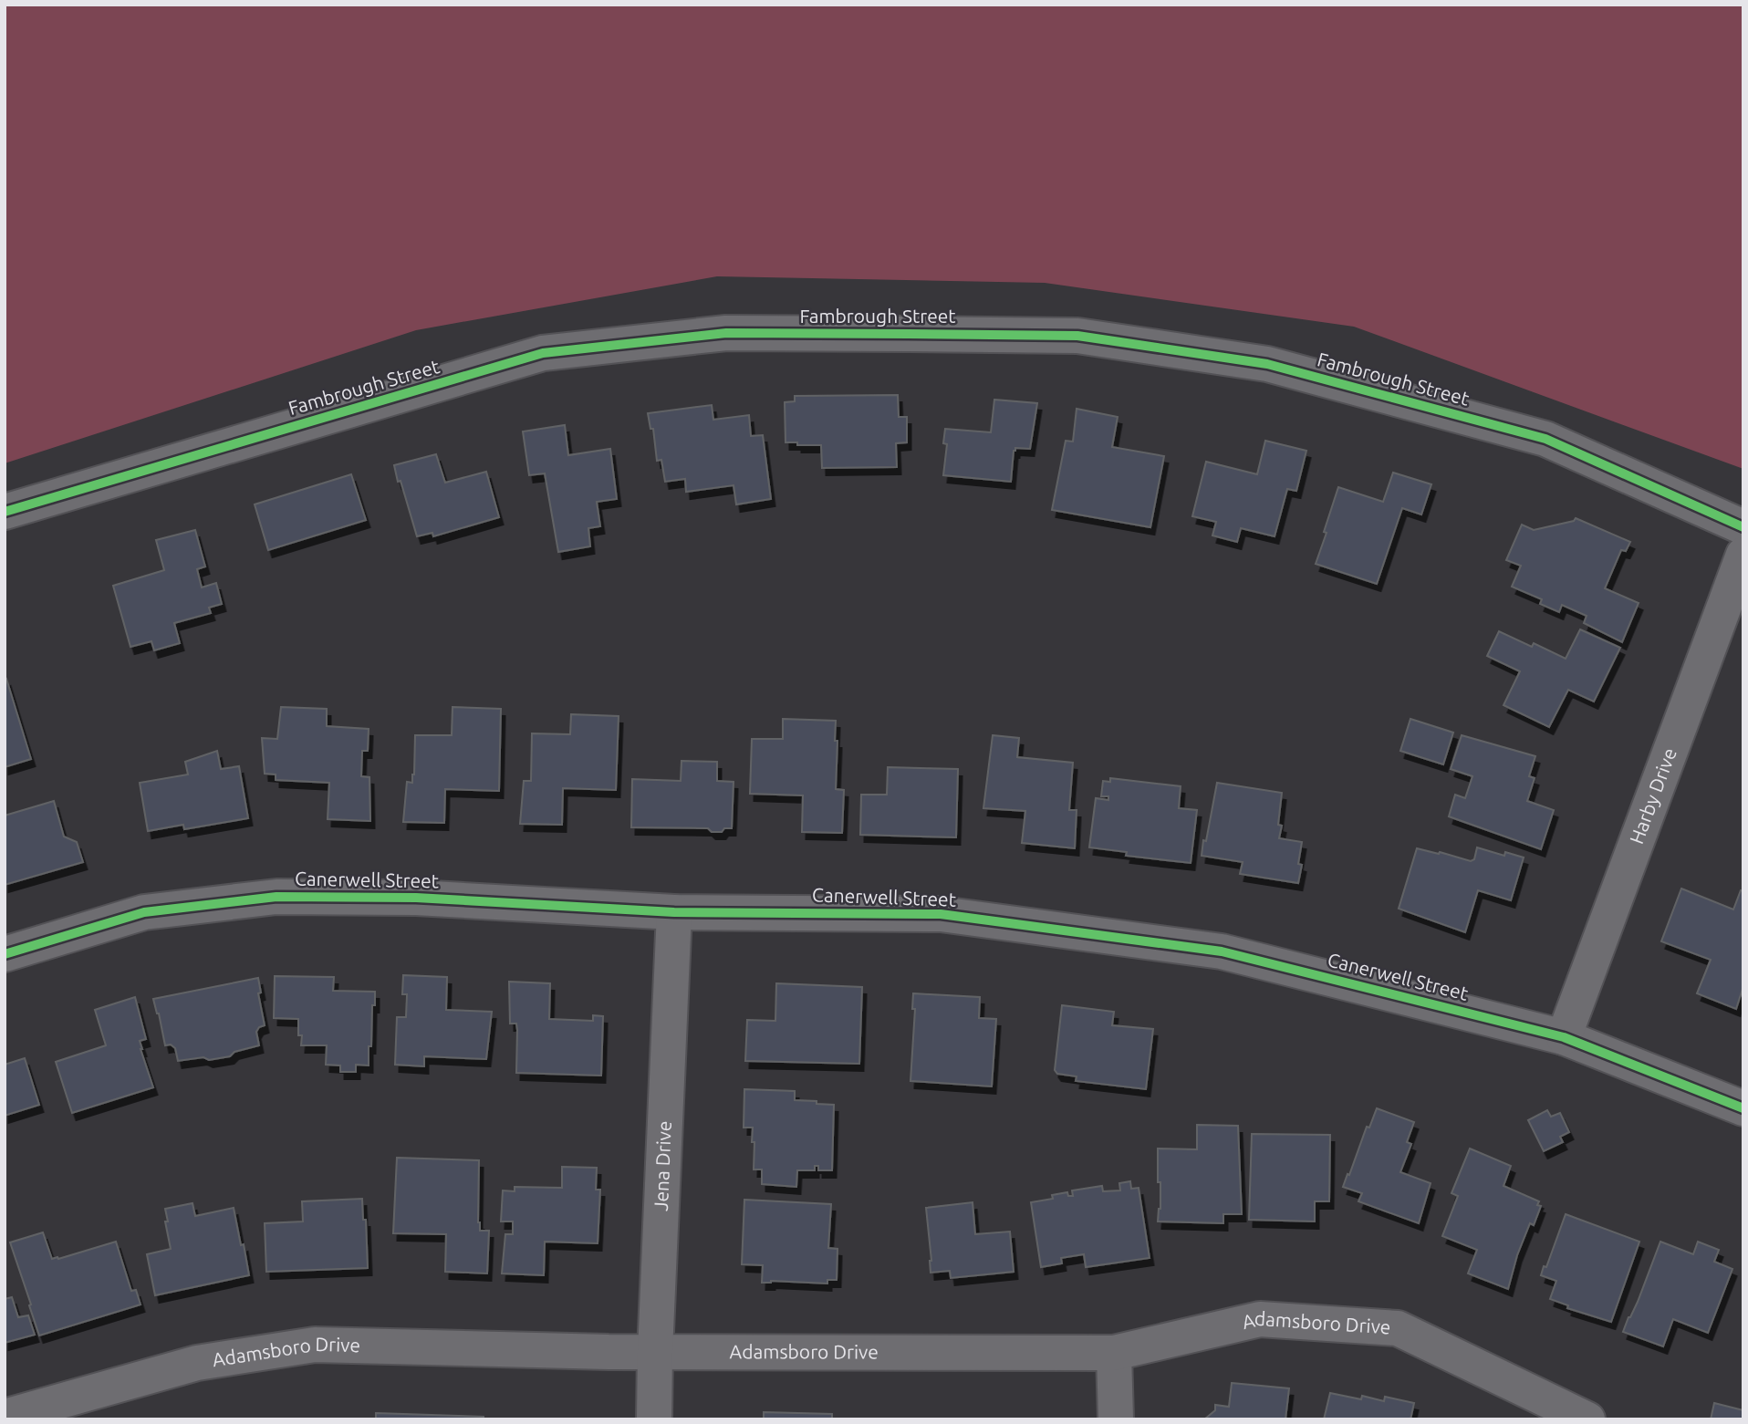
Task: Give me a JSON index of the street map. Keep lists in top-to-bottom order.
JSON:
{
  "streets": {
    "street": [
      "Fambrough Street",
      "Harby Drive",
      "Canerwell Street",
      "Jena Drive",
      "Adamsboro Drive"
    ]
  },
  "crossings": [
    ["Harby Drive", "Canerwell Street"],
    ["Canerwell Street", "Jena Drive"],
    ["Jena Drive", "Adamsboro Drive"]
  ]
}
